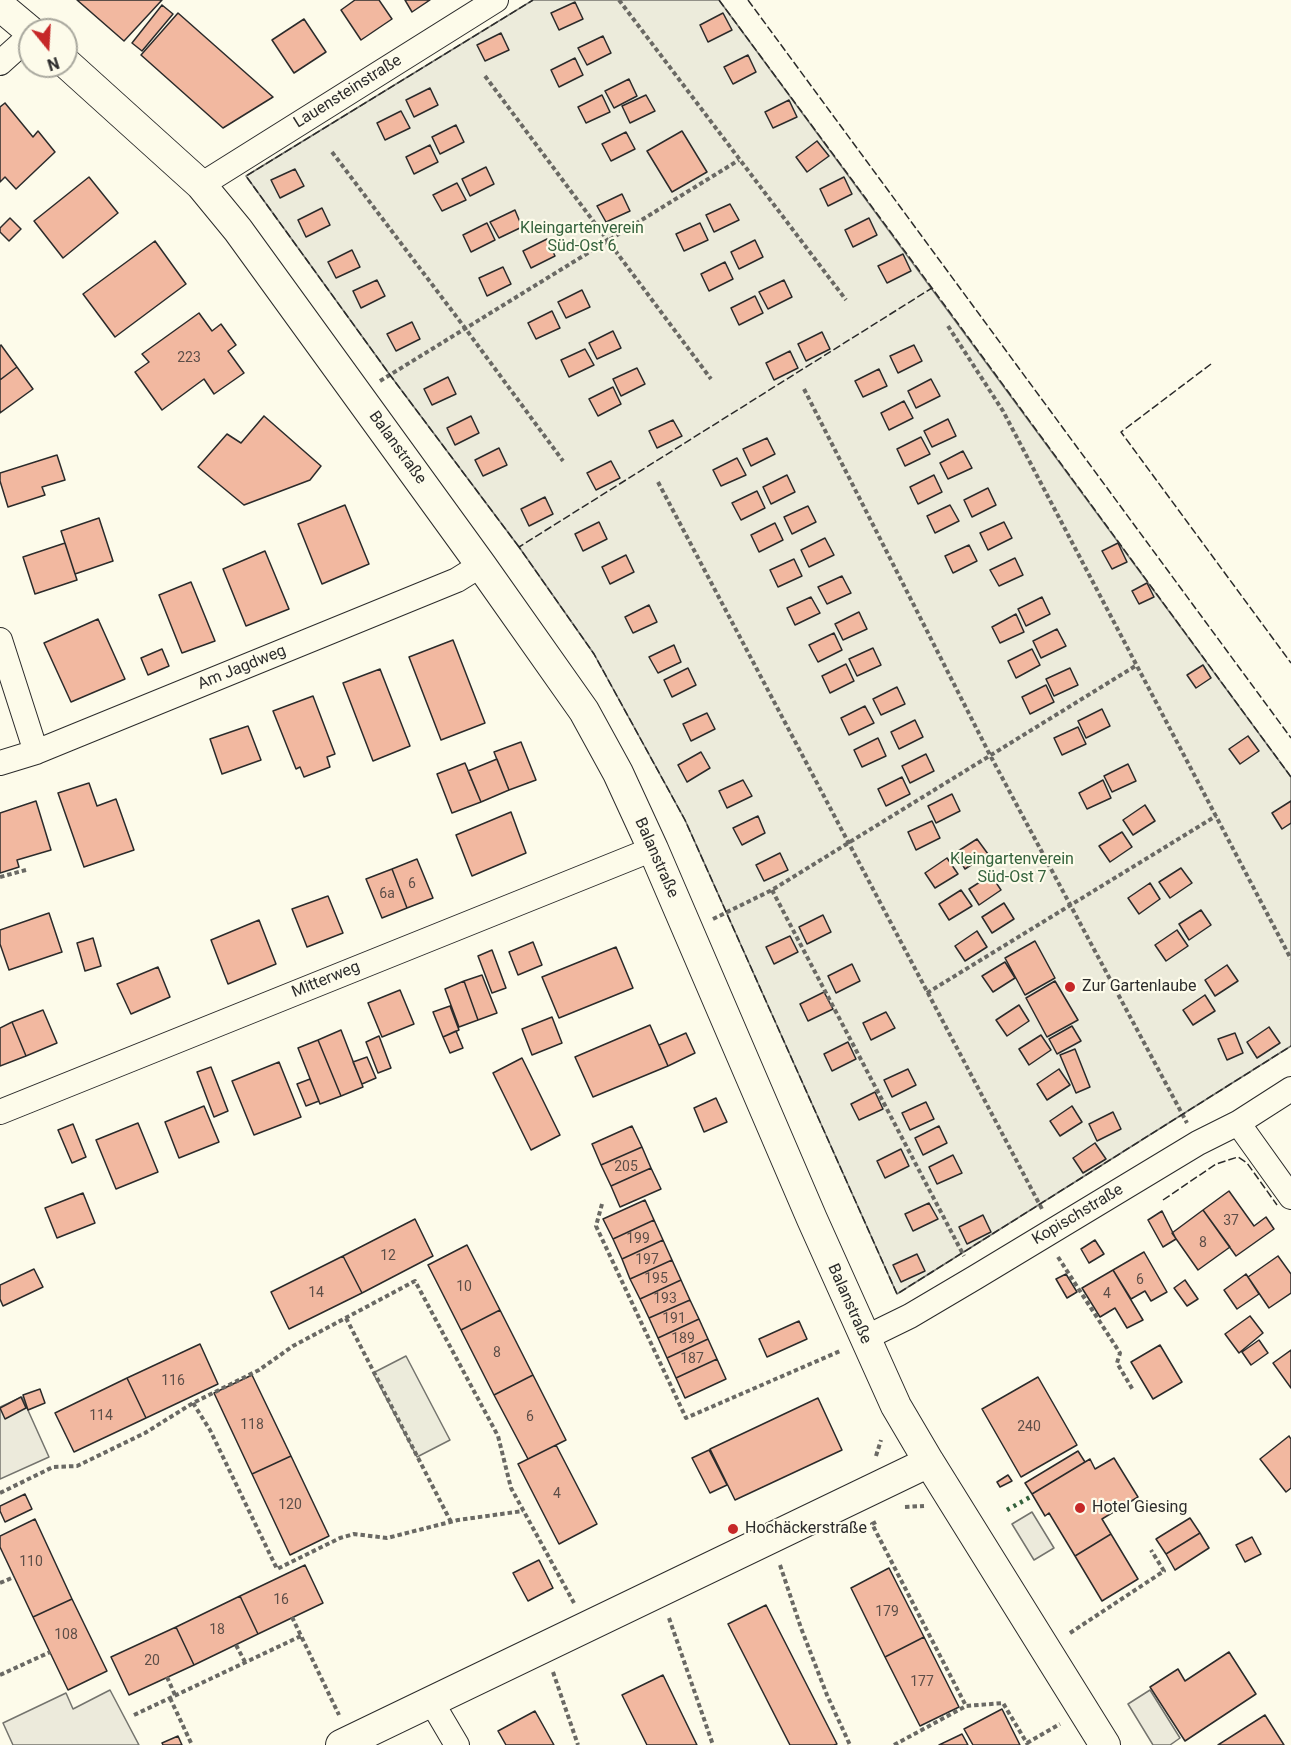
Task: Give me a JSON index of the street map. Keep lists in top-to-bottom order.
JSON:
{
  "streets": {
    "street": [
      "Lauensteinstraße",
      "Balanstraße",
      "Am Jagdweg",
      "Mitterweg",
      "Kopischstraße"
    ]
  },
  "crossings": [
    ["Lauensteinstraße", "Balanstraße"],
    ["Balanstraße", "Am Jagdweg"],
    ["Balanstraße", "Mitterweg"],
    ["Balanstraße", "Kopischstraße"]
  ],
  "parks": ["Kleingartenverein Süd-Ost 6", "Kleingartenverein Süd-Ost 7"],
  "places": ["Zur Gartenlaube", "Hotel Giesing", "Hochäckerstraße"],
  "house_numbers": [
    "223",
    "6",
    "6a",
    "205",
    "37",
    "199",
    "8",
    "12",
    "197",
    "195",
    "6",
    "10",
    "14",
    "4",
    "193",
    "191",
    "189",
    "8",
    "187",
    "116",
    "114",
    "6",
    "118",
    "240",
    "4",
    "120",
    "110",
    "16",
    "179",
    "18",
    "108",
    "20",
    "177"
  ],
  "north": "bottom"
}
